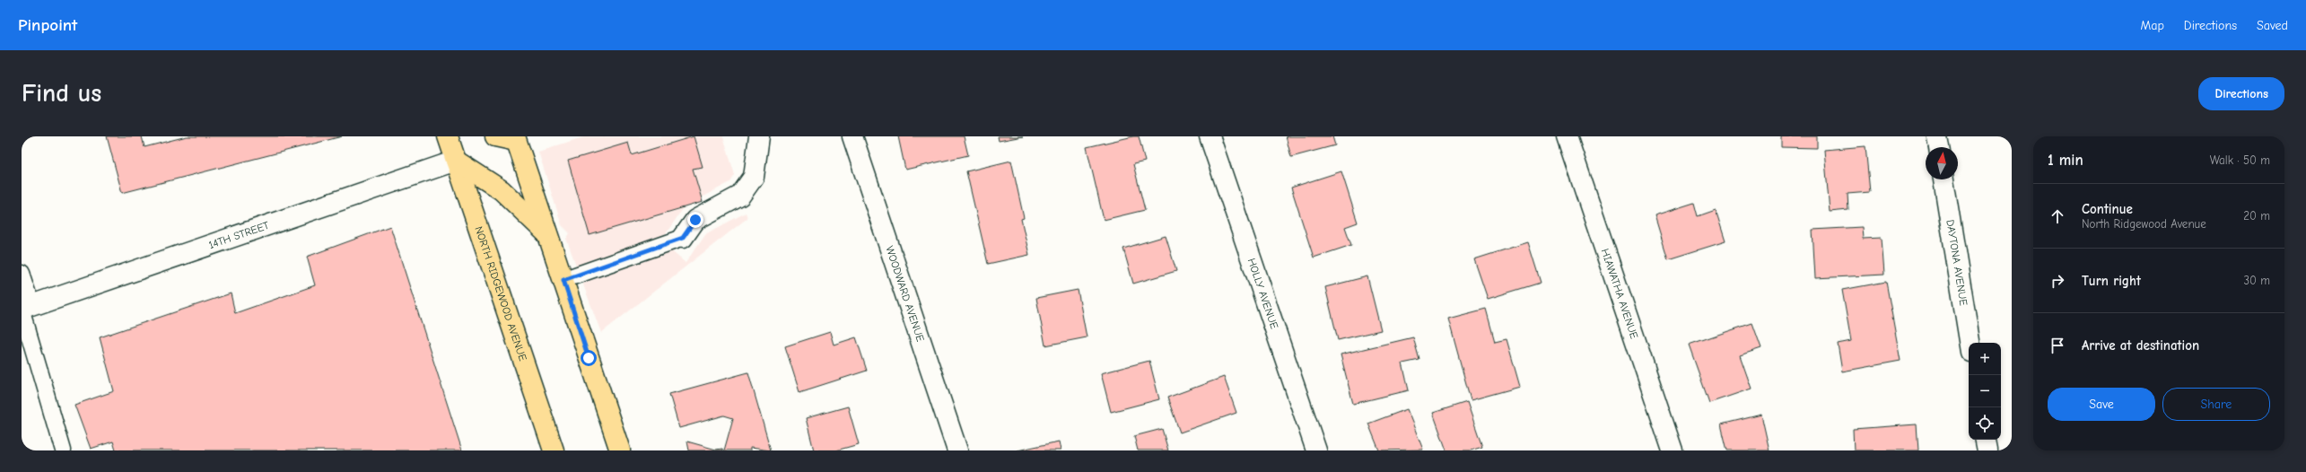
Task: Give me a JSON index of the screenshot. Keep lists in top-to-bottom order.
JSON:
{
  "streets": {
    "main road": ["NORTH RIDGEWOOD AVENUE"],
    "street": [
      "14TH STREET",
      "DAYTONA AVENUE",
      "WOODWARD AVENUE",
      "HOLLY AVENUE",
      "HIAWATHA AVENUE"
    ]
  },
  "crossings": [
    ["14TH STREET", "NORTH RIDGEWOOD AVENUE"]
  ],
  "north": "top",
  "page": {
    "header": "Pinpoint",
    "nav": ["Map", "Directions", "Saved"],
    "buttons": [
      "Directions",
      ["Save", "Share"]
    ],
    "title": "Find us",
    "heading": ["1 min", "Walk · 50 m"],
    "list": [
      ["Continue", "North Ridgewood Avenue", "20 m"],
      ["Turn right", "30 m"],
      "Arrive at destination"
    ],
    "map_buttons": ["+", "−"]
  }
}
